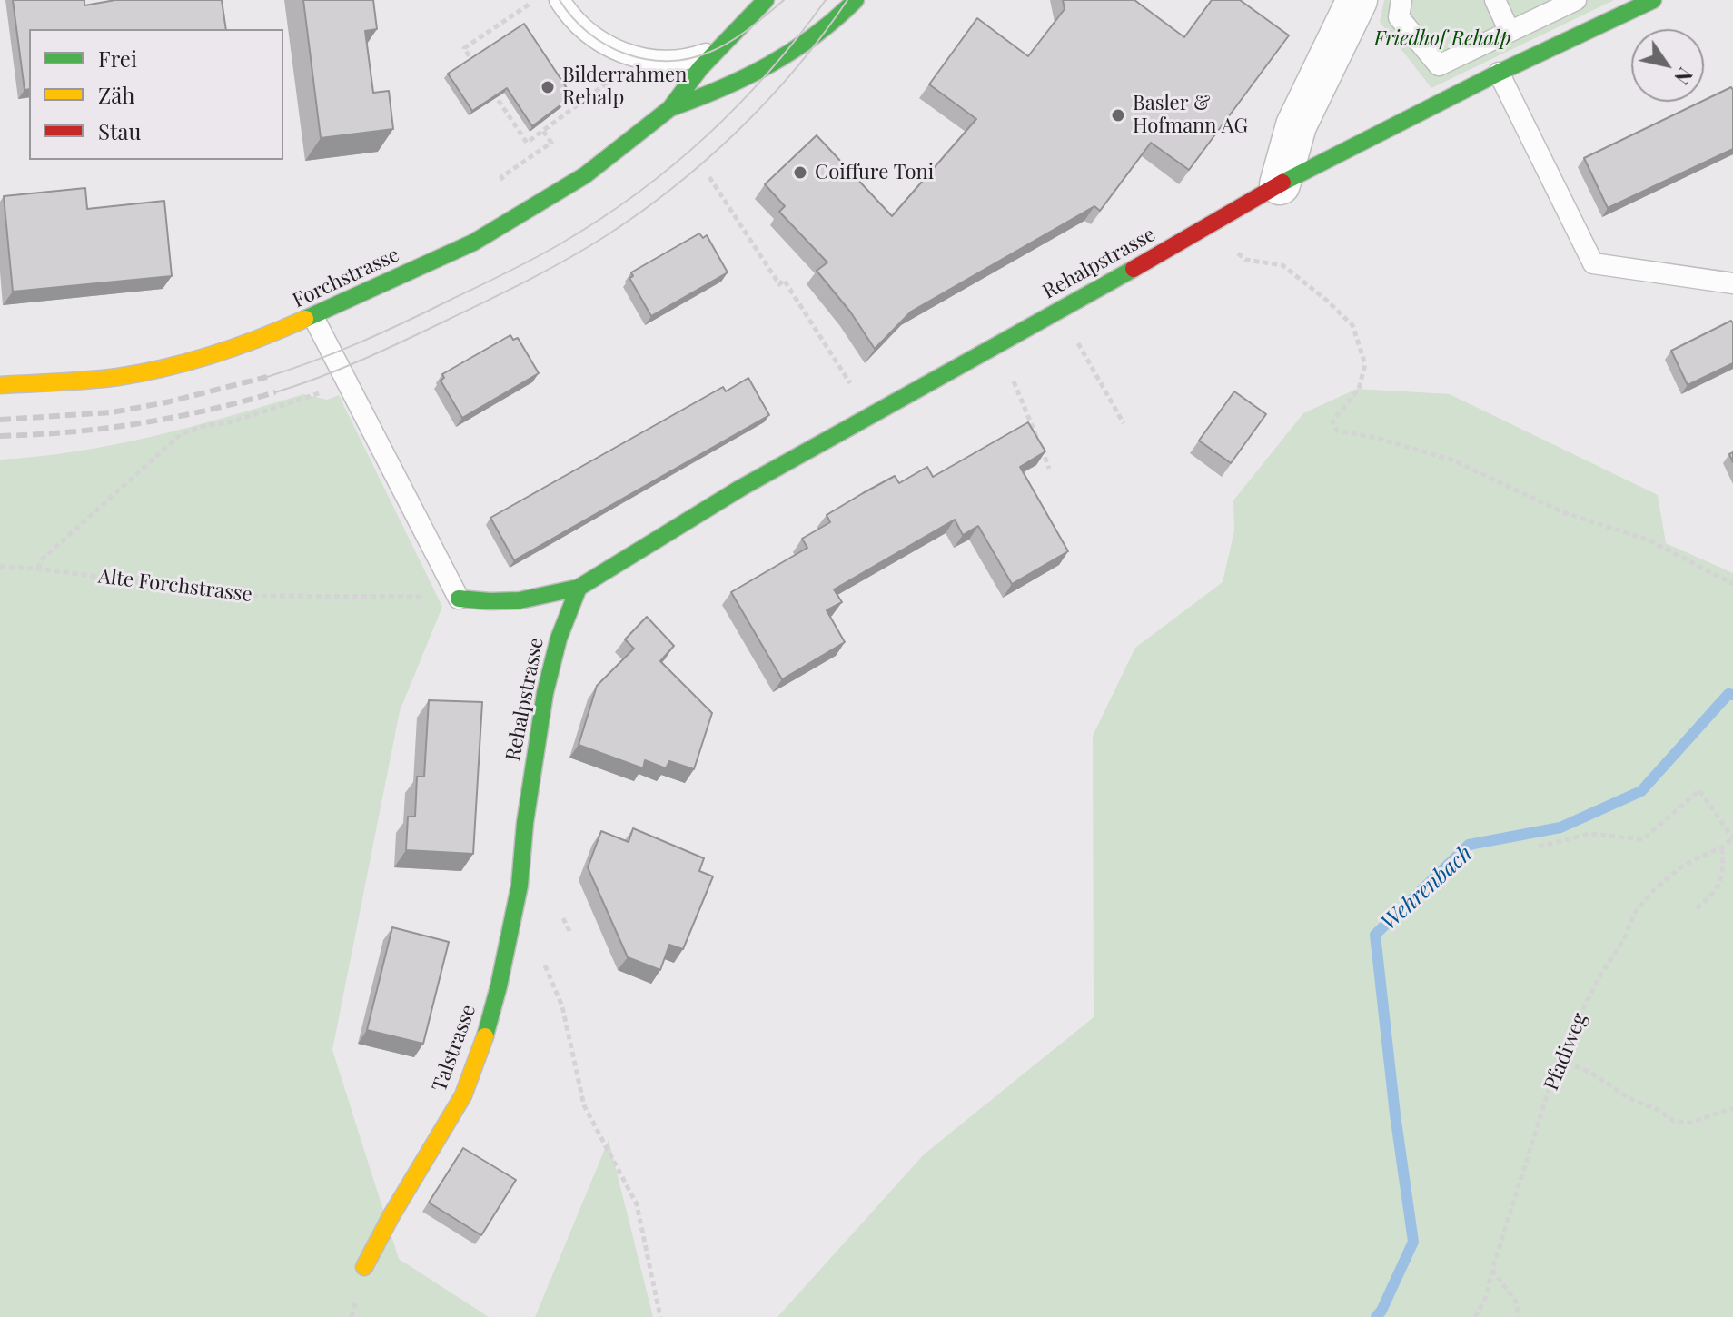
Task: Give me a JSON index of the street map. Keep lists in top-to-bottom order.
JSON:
{
  "streets": {
    "street": ["Rehalpstrasse", "Forchstrasse", "Talstrasse"],
    "path": ["Alte Forchstrasse", "Pfadiweg"]
  },
  "crossings": [
    ["Rehalpstrasse", "Talstrasse"]
  ],
  "water": ["Wehrenbach"],
  "parks": ["Friedhof Rehalp"],
  "places": ["Bilderrahmen Rehalp", "Basler & Hofmann AG", "Coiffure Toni"],
  "legend": ["Frei", "Zäh", "Stau"],
  "north": "bottom right"
}
